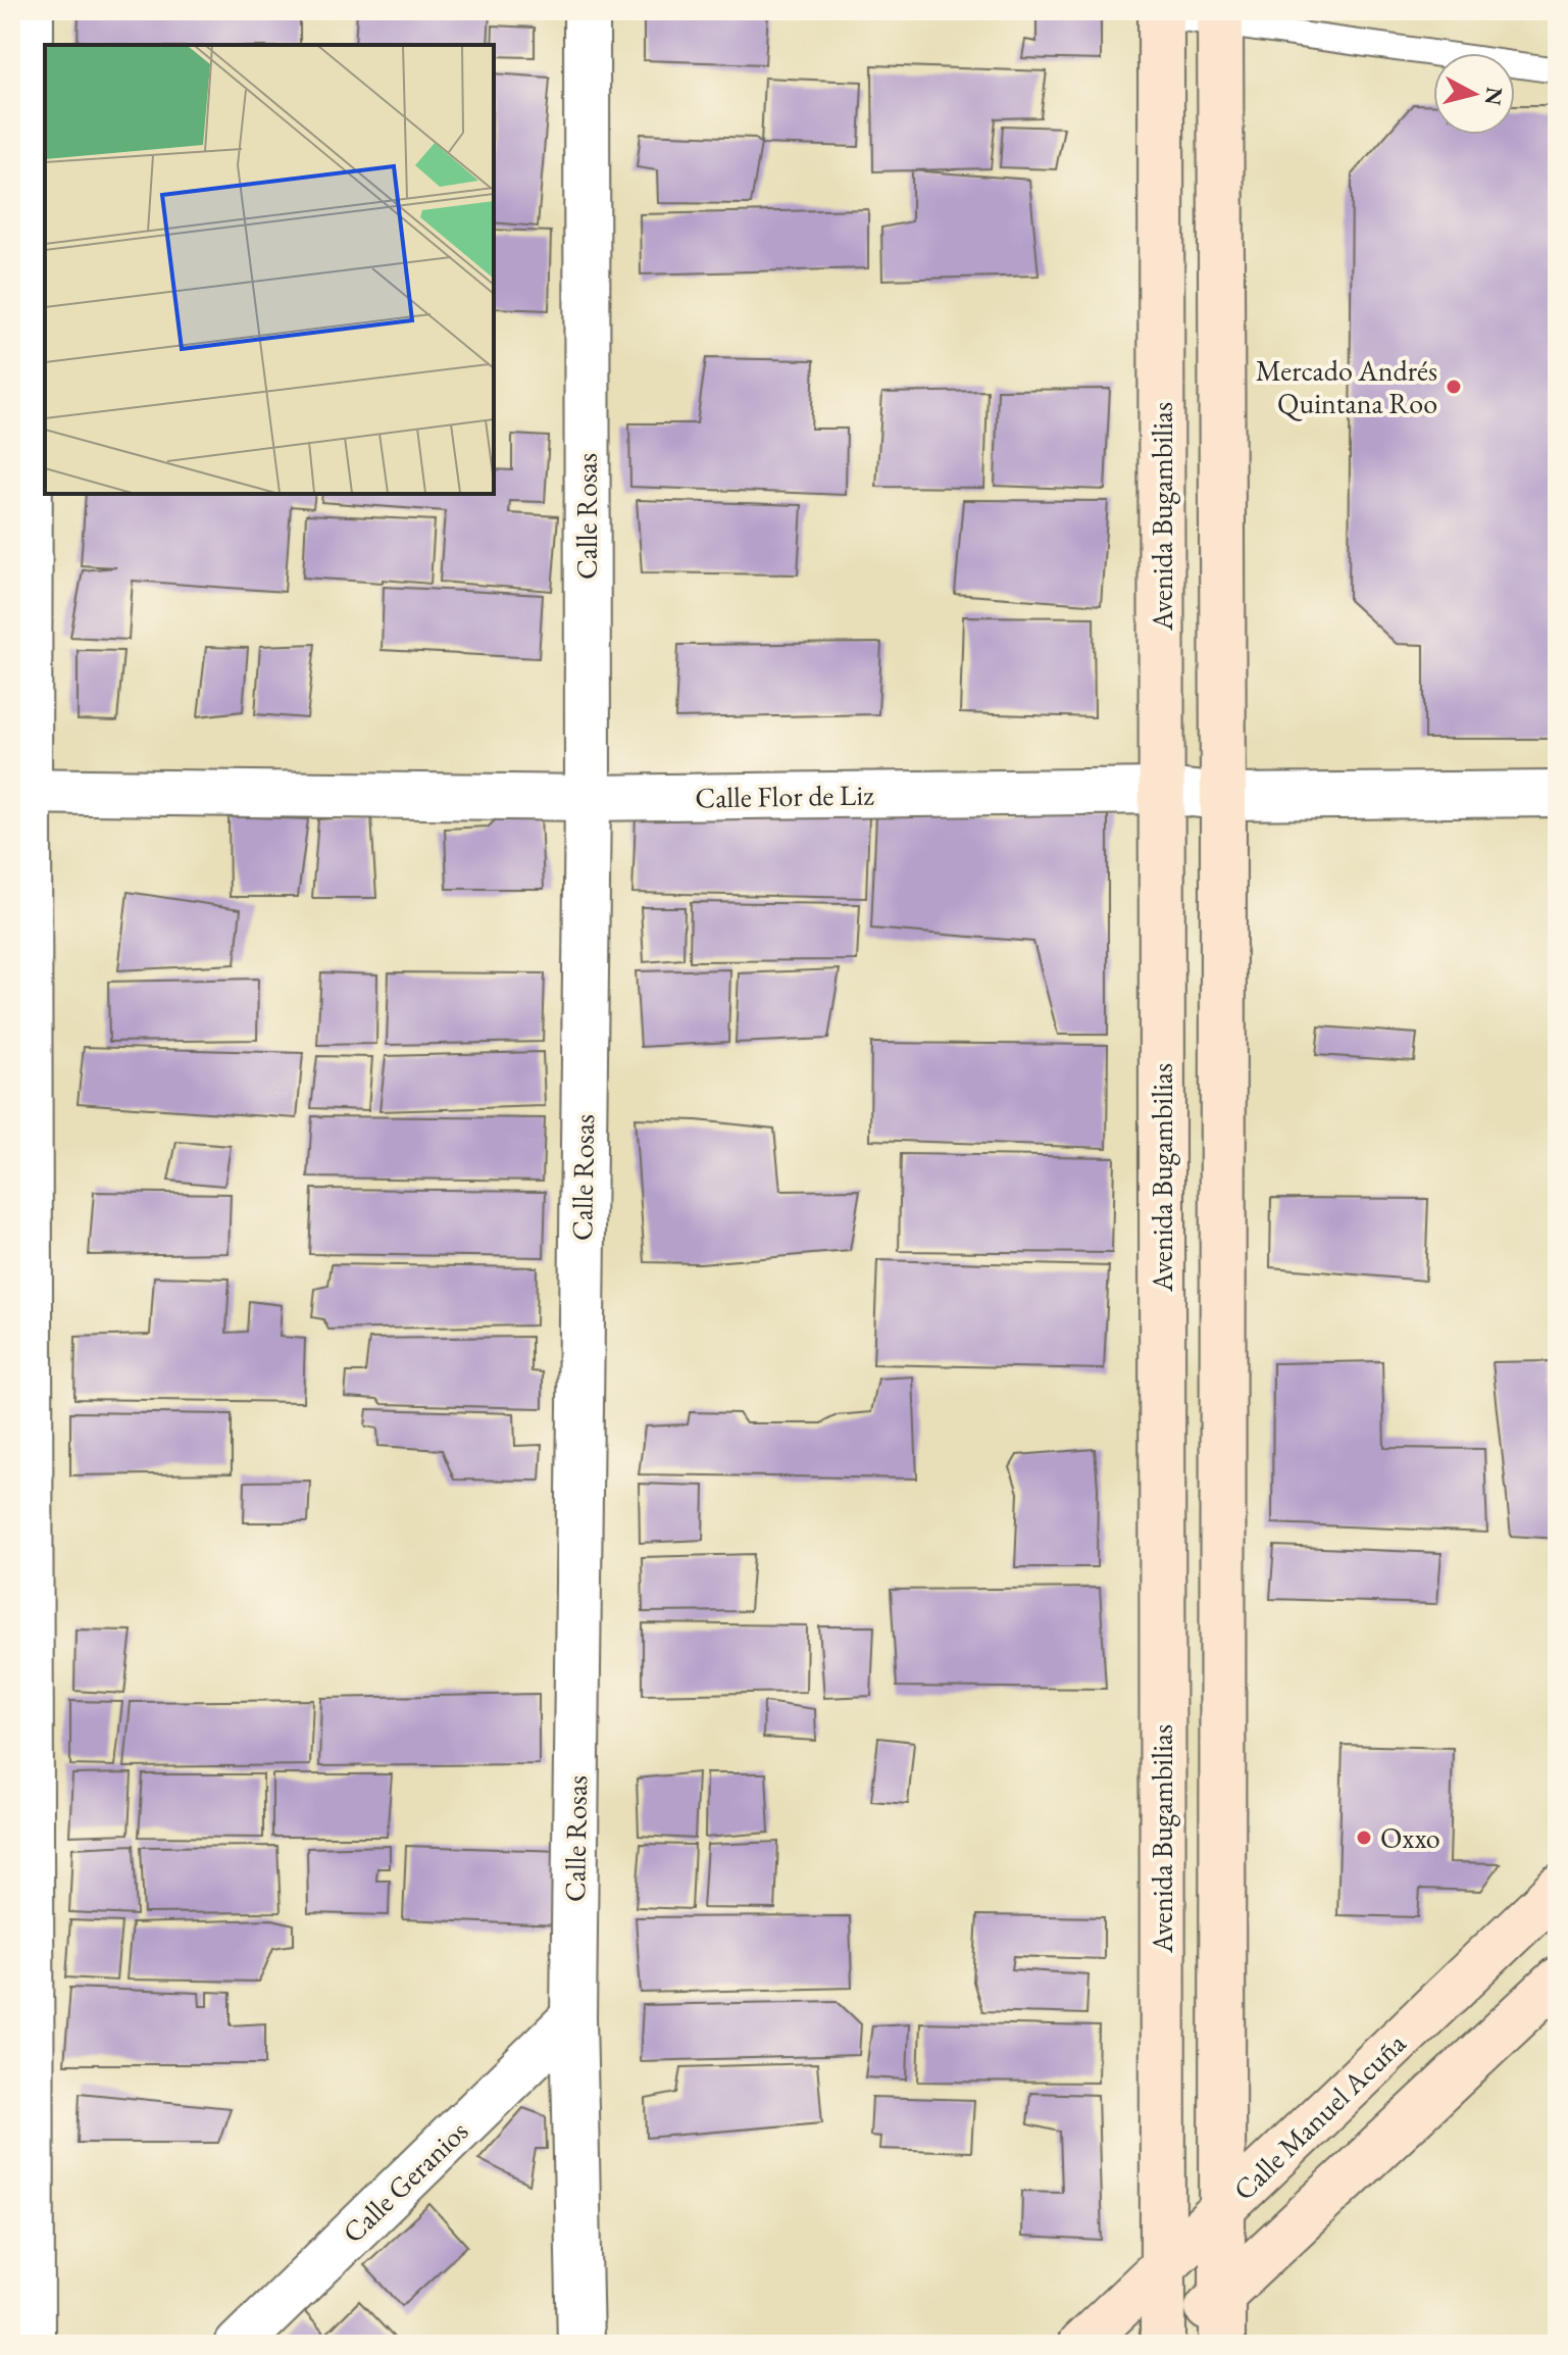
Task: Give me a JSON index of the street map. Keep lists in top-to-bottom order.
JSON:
{
  "streets": {
    "main road": ["Avenida Bugambilias", "Calle Manuel Acuña"],
    "street": ["Calle Rosas", "Calle Flor de Liz", "Calle Geranios"]
  },
  "crossings": [
    ["Calle Rosas", "Calle Flor de Liz"],
    ["Calle Rosas", "Calle Geranios"],
    ["Avenida Bugambilias", "Calle Flor de Liz"],
    ["Avenida Bugambilias", "Calle Manuel Acuña"]
  ],
  "places": ["Mercado Andrés Quintana Roo", "Oxxo"],
  "north": "right"
}
